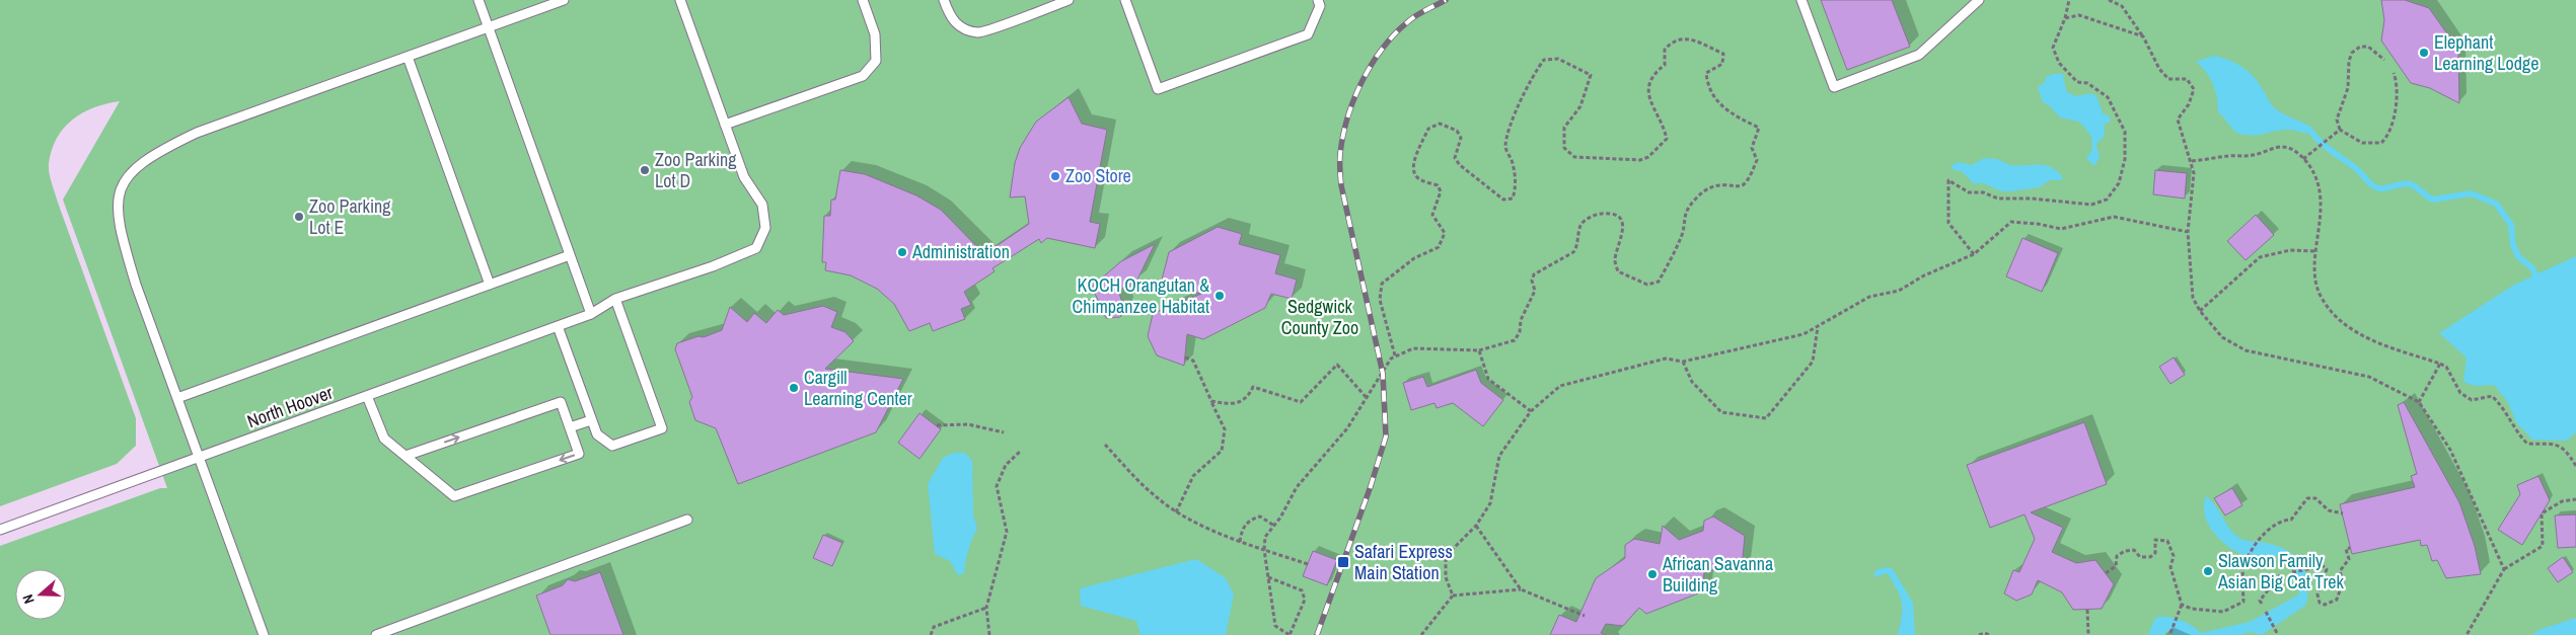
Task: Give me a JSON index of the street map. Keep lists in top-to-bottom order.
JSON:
{
  "streets": {
    "lane": ["North Hoover"]
  },
  "parks": ["Sedgwick County Zoo"],
  "places": {
    "other": [
      "Elephant Learning Lodge",
      "Zoo Parking Lot D",
      "Zoo Store",
      "Zoo Parking Lot E",
      "Administration",
      "KOCH Orangutan & Chimpanzee Habitat",
      "Cargill Learning Center",
      "Slawson Family Asian Big Cat Trek",
      "African Savanna Building"
    ],
    "transit": ["Safari Express Main Station"]
  },
  "north": "left"
}
